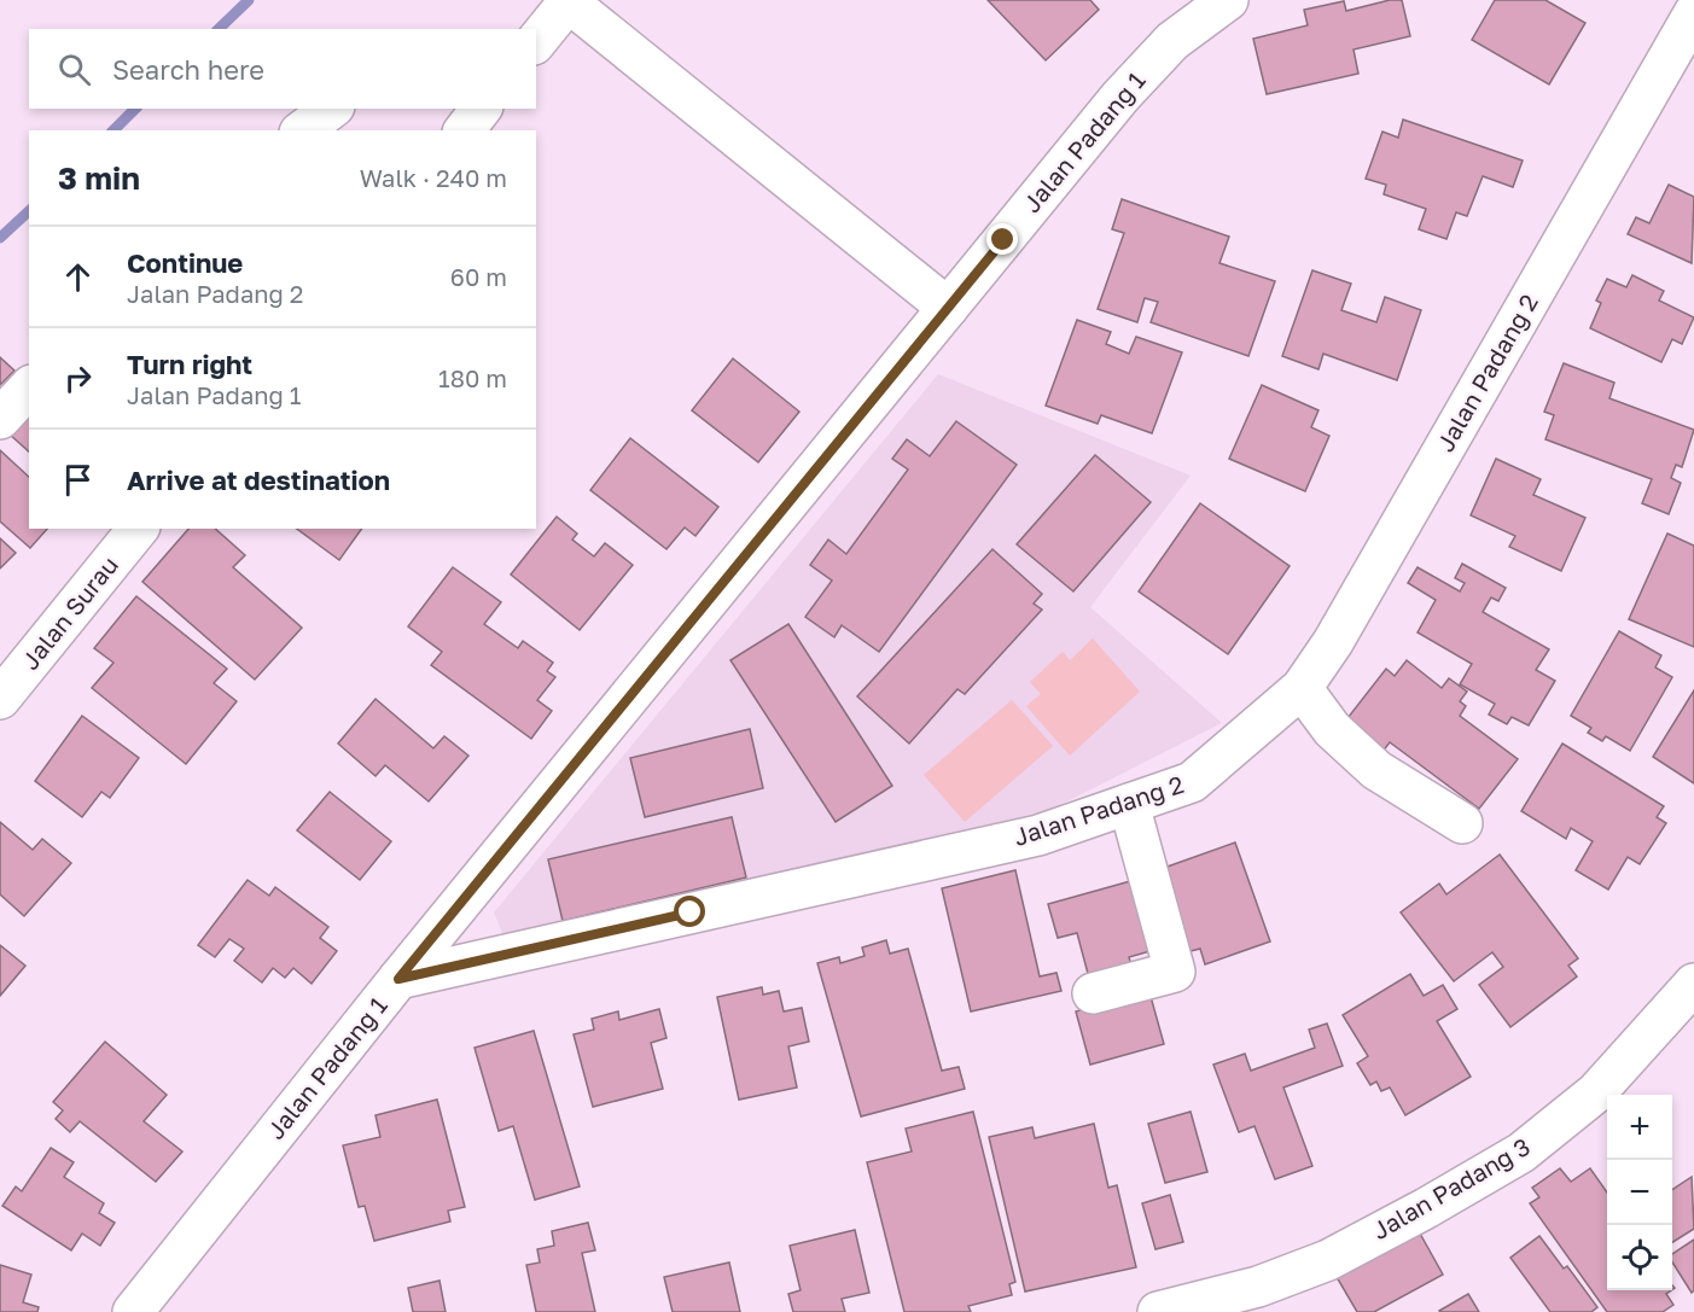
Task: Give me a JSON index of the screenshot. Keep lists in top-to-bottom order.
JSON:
{
  "streets": {
    "street": [
      "Jalan Padang 1",
      "Jalan Padang 2",
      "Jalan Surau",
      "Jalan Padang 3"
    ]
  },
  "crossings": [
    ["Jalan Padang 1", "Jalan Padang 2"]
  ],
  "page": {
    "search": "Search here",
    "heading": ["3 min", "Walk · 240 m"],
    "list": [
      ["Continue", "Jalan Padang 2", "60 m"],
      ["Turn right", "Jalan Padang 1", "180 m"],
      "Arrive at destination"
    ],
    "map_buttons": ["+", "−"]
  }
}
